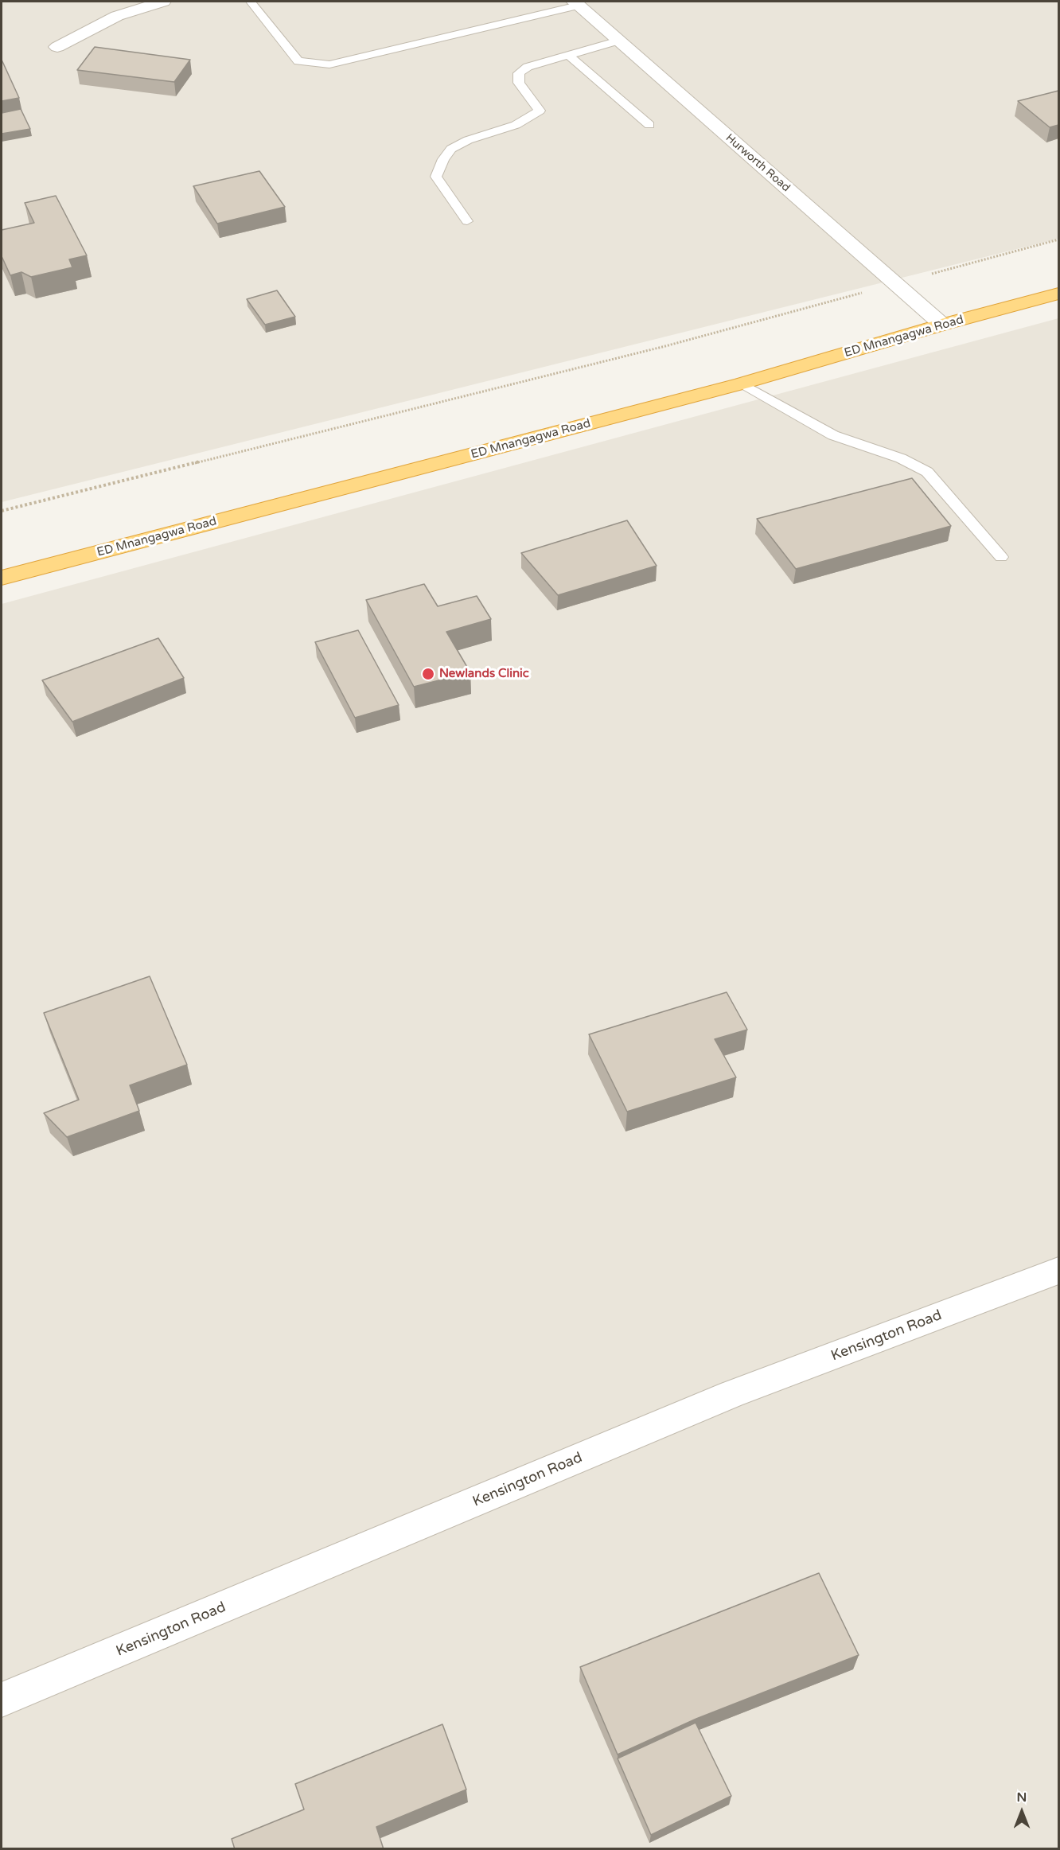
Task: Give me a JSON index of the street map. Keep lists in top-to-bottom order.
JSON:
{
  "streets": {
    "highway": ["ED Mnangagwa Road"],
    "street": ["Hurworth Road", "Kensington Road"]
  },
  "crossings": [
    ["Hurworth Road", "ED Mnangagwa Road"]
  ],
  "places": ["Newlands Clinic"],
  "north": "top"
}
